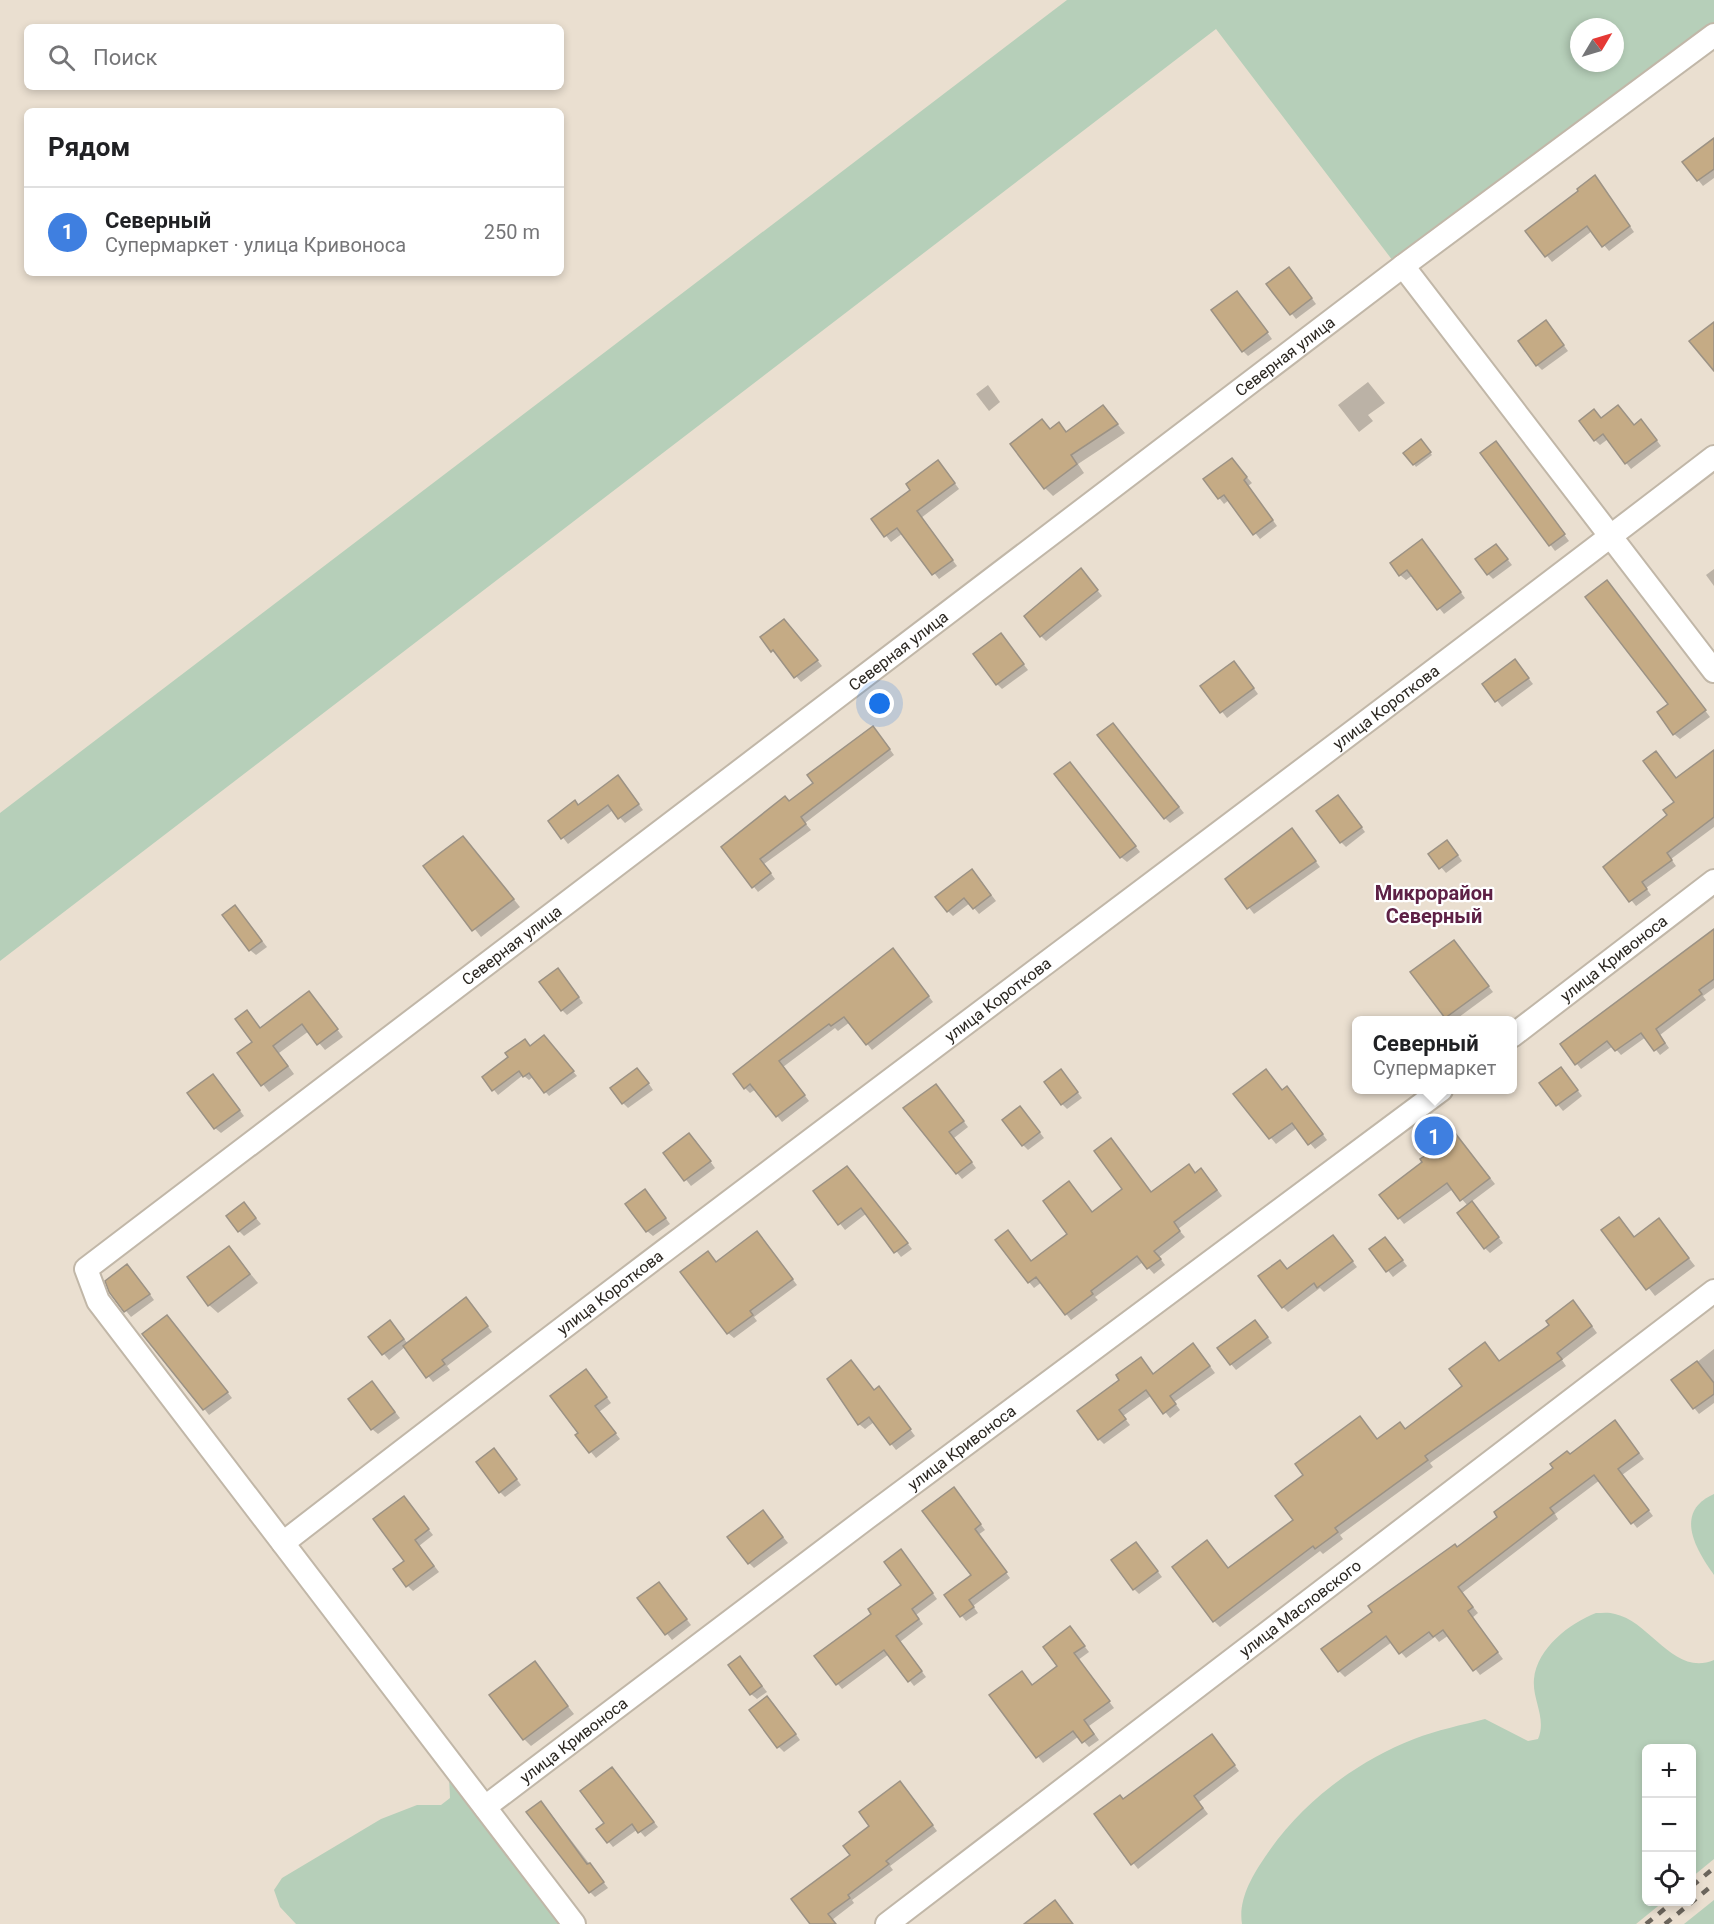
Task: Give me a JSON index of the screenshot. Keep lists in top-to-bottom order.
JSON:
{
  "streets": {
    "street": [
      "Северная улица",
      "улица Короткова",
      "улица Кривоноса",
      "улица Масловского"
    ]
  },
  "crossings": [
    ["Северная улица", "улица Короткова"]
  ],
  "districts": ["Микрорайон Северный"],
  "north": "top right",
  "page": {
    "search": "Поиск",
    "heading": "Рядом",
    "list": [
      {
        "mark": "1",
        "name": "Северный",
        "note": "Супермаркет · улица Кривоноса",
        "value": "250 m"
      }
    ],
    "popup": ["Северный", "Супермаркет"],
    "pins": "1",
    "map_buttons": ["+", "−"]
  }
}
